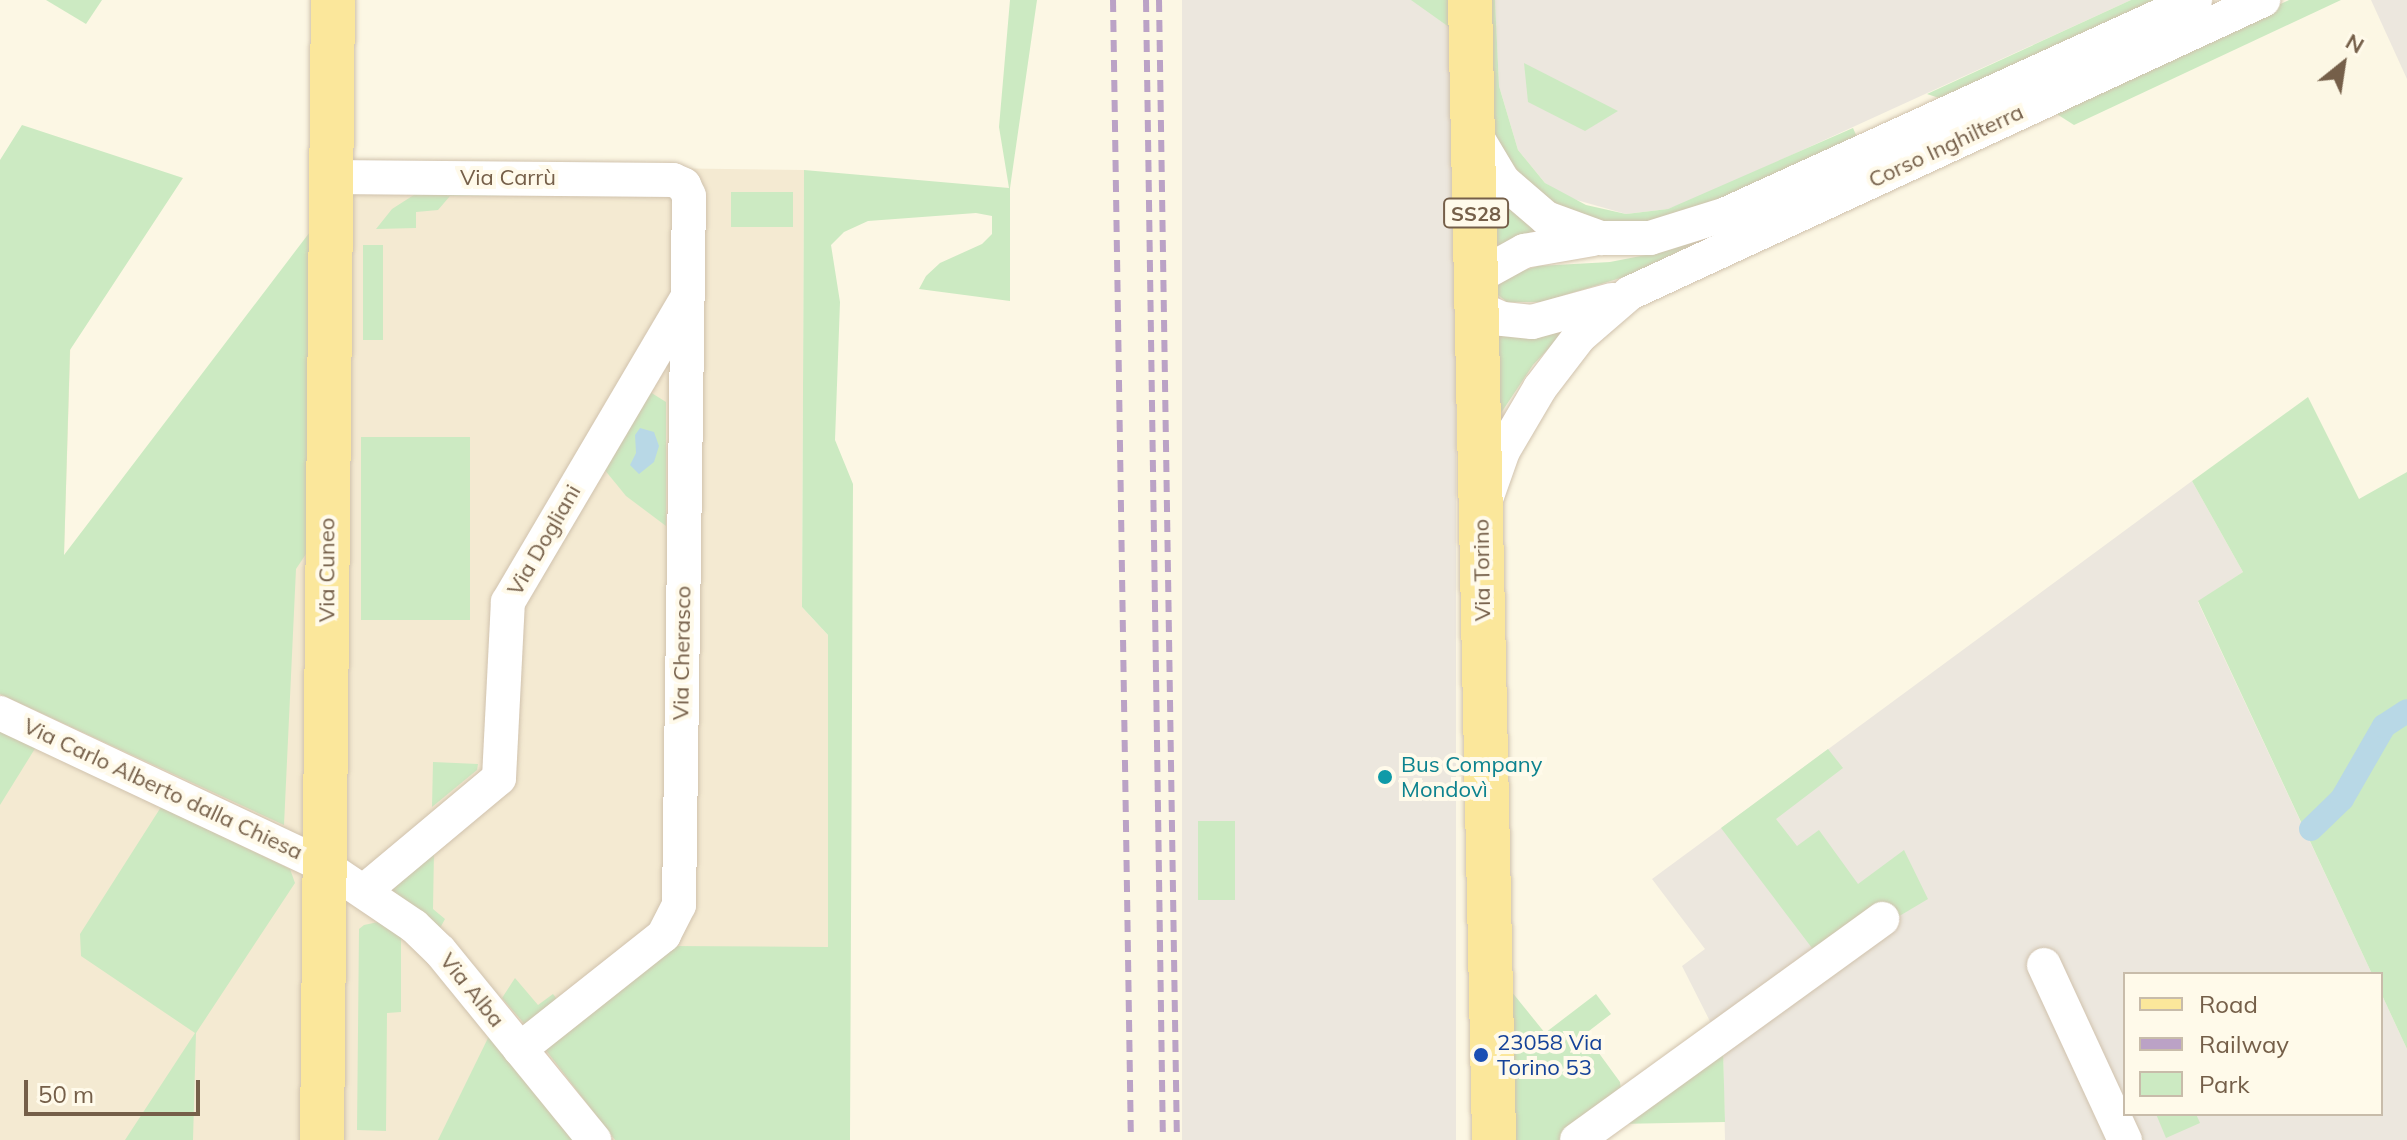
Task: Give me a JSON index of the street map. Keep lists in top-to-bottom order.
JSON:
{
  "streets": {
    "main road": ["SS28", "Via Cuneo", "Via Torino"],
    "street": [
      "Corso Inghilterra",
      "Via Carrù",
      "Via Dogliani",
      "Via Cherasco",
      "Via Carlo Alberto dalla Chiesa",
      "Via Alba"
    ]
  },
  "crossings": [
    ["Corso Inghilterra", "Via Torino"],
    ["Via Carrù", "Via Cuneo"],
    ["Via Carrù", "Via Cherasco"],
    ["Via Dogliani", "Via Cherasco"],
    ["Via Dogliani", "Via Alba"],
    ["Via Cuneo", "Via Carlo Alberto dalla Chiesa"],
    ["Via Cuneo", "Via Alba"],
    ["Via Cherasco", "Via Alba"],
    ["Via Carlo Alberto dalla Chiesa", "Via Alba"]
  ],
  "places": ["Bus Company Mondovì", "23058 Via Torino 53"],
  "legend": ["Road", "Railway", "Park"],
  "scale_bar": "50 m",
  "north": "top right"
}
